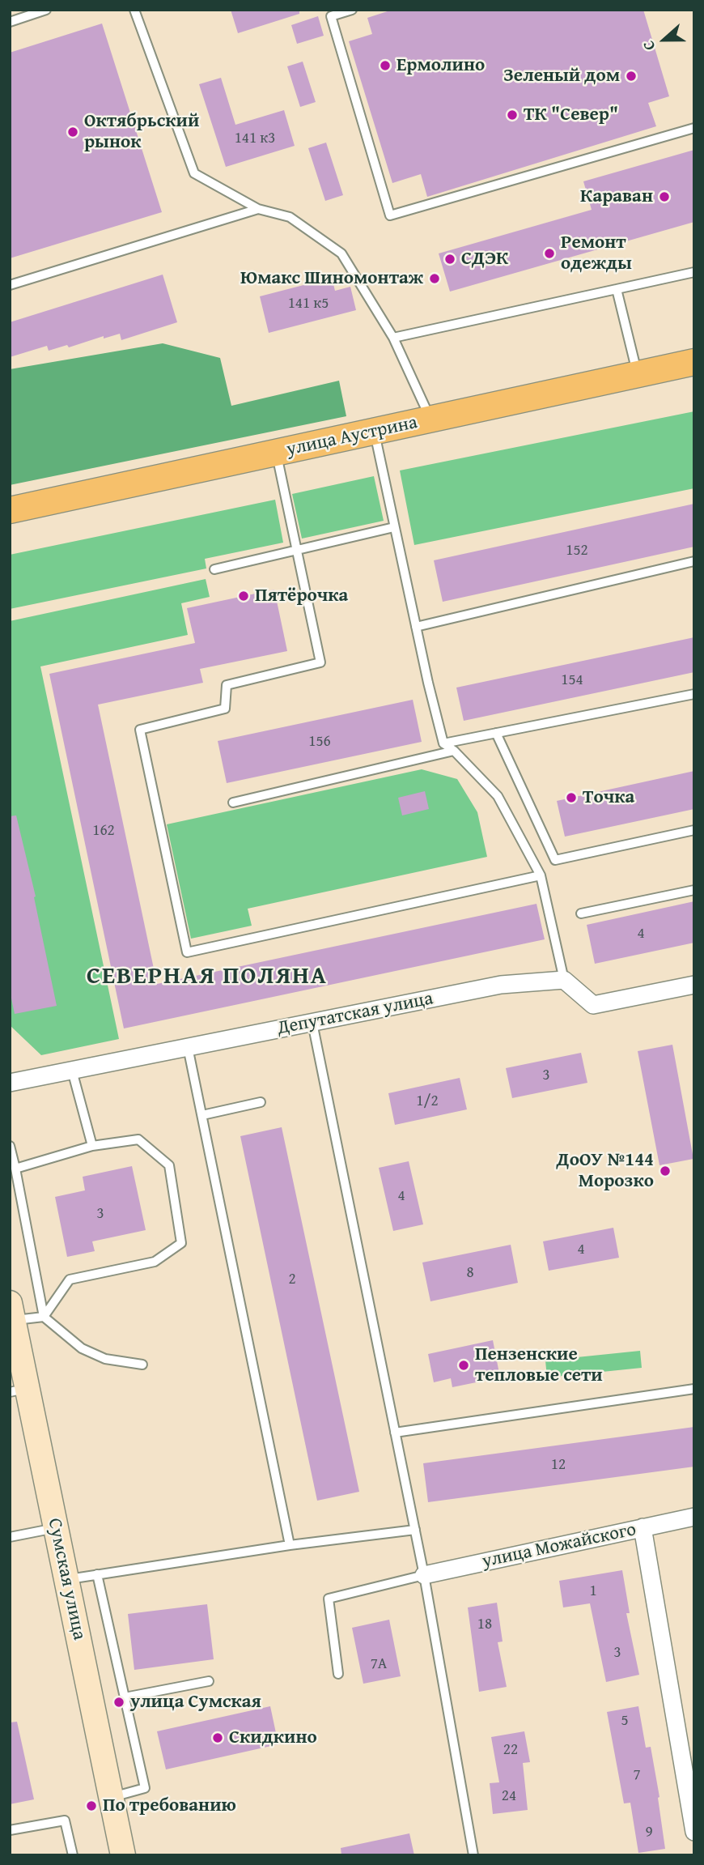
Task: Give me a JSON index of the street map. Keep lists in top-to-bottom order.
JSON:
{
  "streets": {
    "main road": ["улица Аустрина"],
    "street": ["Депутатская улица", "улица Можайского", "Сумская улица"]
  },
  "districts": ["СЕВЕРНАЯ ПОЛЯНА"],
  "places": [
    "Ермолино",
    "Зеленый дом",
    "ТК \"Север\"",
    "Октябрьский рынок",
    "Караван",
    "Ремонт одежды",
    "СДЭК",
    "Юмакс Шиномонтаж",
    "Пятёрочка",
    "Точка",
    "ДоОУ №144 Морозко",
    "Пензенские тепловые сети",
    "улица Сумская",
    "Скидкино",
    "По требованию"
  ],
  "house_numbers": [
    "141 к3",
    "141 к5",
    "152",
    "154",
    "156",
    "162",
    "4",
    "3",
    "1/2",
    "4",
    "3",
    "4",
    "8",
    "2",
    "12",
    "1",
    "18",
    "3",
    "7А",
    "5",
    "22",
    "7",
    "24",
    "9"
  ],
  "north": "left"
}
